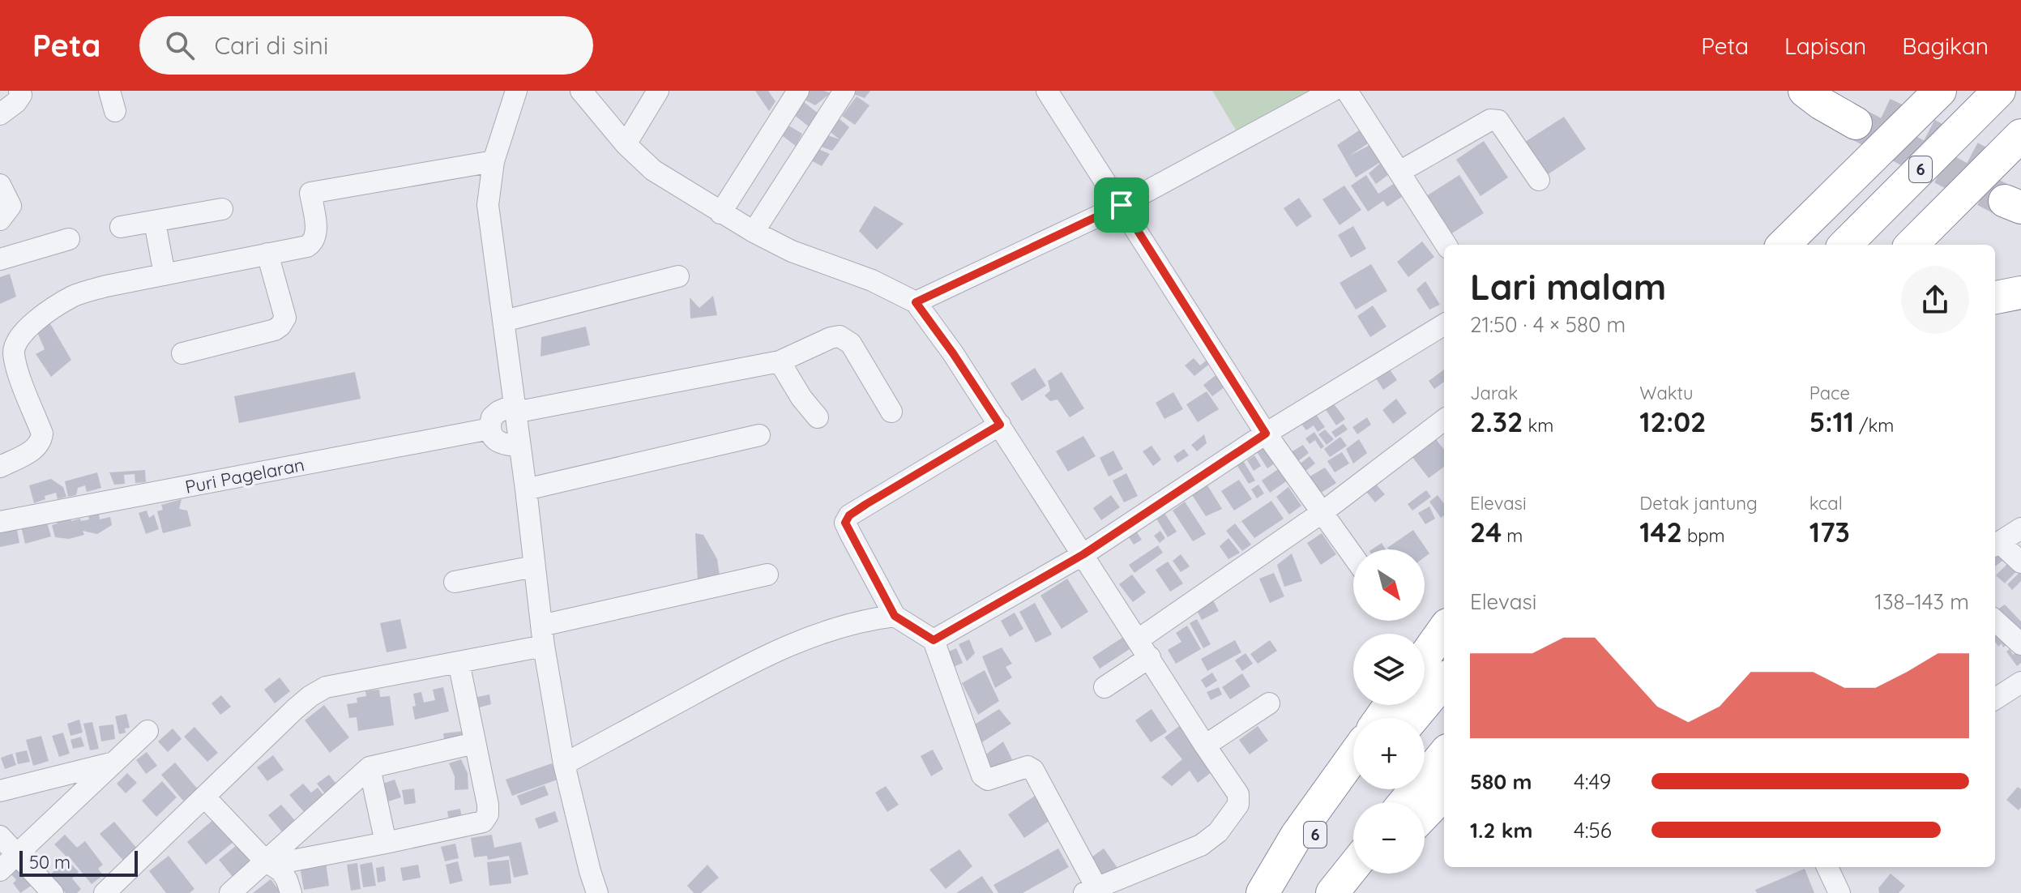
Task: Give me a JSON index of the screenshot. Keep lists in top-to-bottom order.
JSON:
{
  "streets": {
    "highway": ["6"],
    "street": ["Puri Pagelaran"]
  },
  "scale_bar": "50 m",
  "north": "bottom right",
  "page": {
    "header": "Peta",
    "search": "Cari di sini",
    "nav": ["Peta", "Lapisan", "Bagikan"],
    "heading": ["Lari malam", "21:50 · 4 × 580 m"],
    "stats": [
      ["Jarak", "2.32 km"],
      ["Waktu", "12:02"],
      ["Pace", "5:11 /km"],
      ["Elevasi", "24 m"],
      ["Detak jantung", "142 bpm"],
      ["kcal", "173"]
    ],
    "map_buttons": ["+", "−"],
    "chart": ["Elevasi", "138–143 m"],
    "list": [
      {
        "name": "580 m",
        "note": "4:49"
      },
      {
        "name": "1.2 km",
        "note": "4:56"
      }
    ],
    "scale": "50 m"
  }
}
